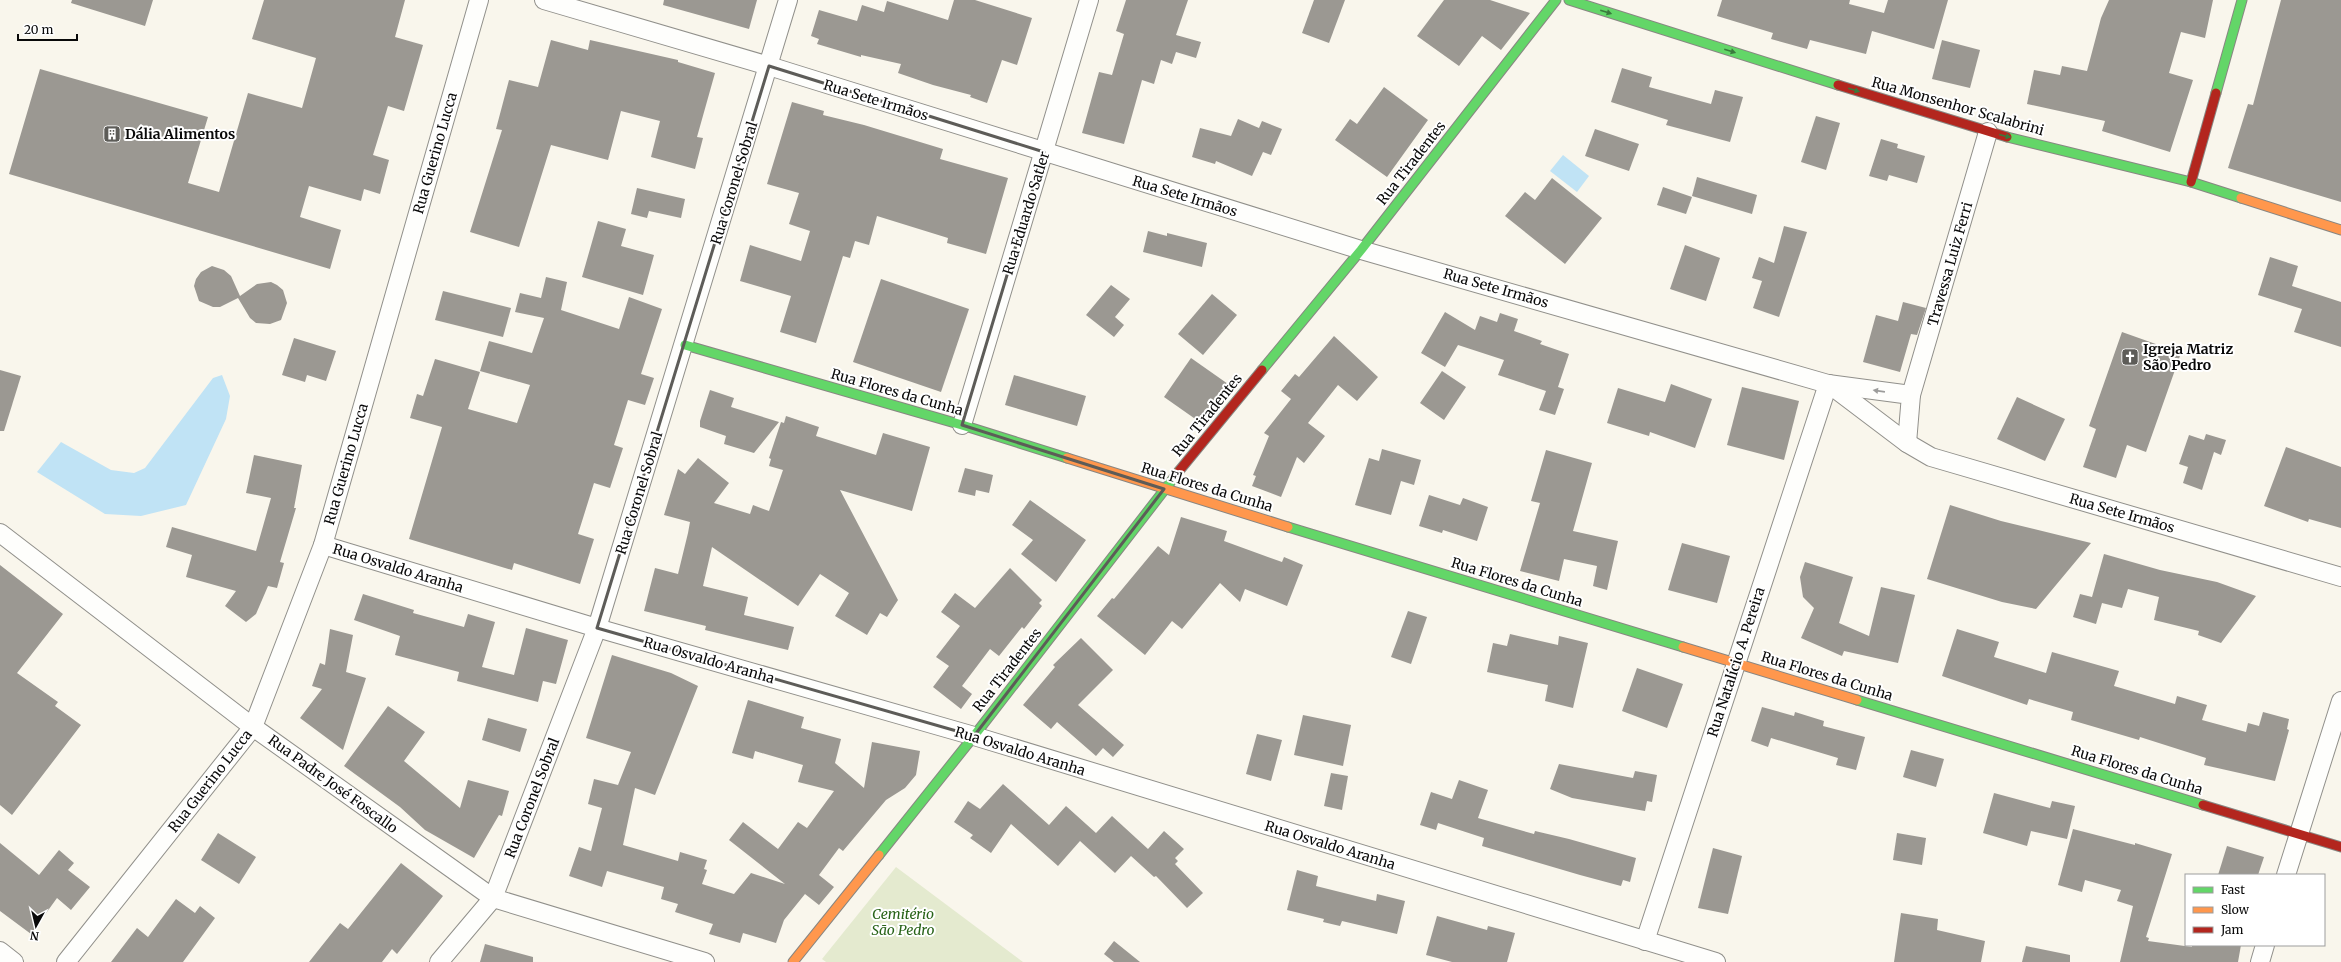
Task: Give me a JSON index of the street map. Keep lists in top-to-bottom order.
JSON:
{
  "streets": {
    "street": [
      "Rua Sete Irmãos",
      "Rua Monsenhor Scalabrini",
      "Rua Guerino Lucca",
      "Rua Tiradentes",
      "Rua Coronel Sobral",
      "Rua Eduardo Satler",
      "Travessa Luiz Ferri",
      "Rua Flores da Cunha",
      "Rua Osvaldo Aranha",
      "Rua Natalício A. Pereira",
      "Rua Padre José Foscallo"
    ]
  },
  "crossings": [
    ["Rua Sete Irmãos", "Rua Tiradentes"],
    ["Rua Sete Irmãos", "Rua Coronel Sobral"],
    ["Rua Sete Irmãos", "Rua Eduardo Satler"],
    ["Rua Sete Irmãos", "Travessa Luiz Ferri"],
    ["Rua Sete Irmãos", "Rua Natalício A. Pereira"],
    ["Rua Monsenhor Scalabrini", "Travessa Luiz Ferri"],
    ["Rua Guerino Lucca", "Rua Osvaldo Aranha"],
    ["Rua Guerino Lucca", "Rua Padre José Foscallo"],
    ["Rua Tiradentes", "Rua Flores da Cunha"],
    ["Rua Tiradentes", "Rua Osvaldo Aranha"],
    ["Rua Coronel Sobral", "Rua Flores da Cunha"],
    ["Rua Coronel Sobral", "Rua Osvaldo Aranha"],
    ["Rua Coronel Sobral", "Rua Padre José Foscallo"],
    ["Rua Eduardo Satler", "Rua Flores da Cunha"],
    ["Rua Flores da Cunha", "Rua Natalício A. Pereira"],
    ["Rua Osvaldo Aranha", "Rua Natalício A. Pereira"]
  ],
  "one_way": ["Rua Monsenhor Scalabrini"],
  "parks": ["Cemitério São Pedro"],
  "places": {
    "building": ["Dália Alimentos"],
    "church": ["Igreja Matriz São Pedro"]
  },
  "legend": ["Fast", "Slow", "Jam"],
  "scale_bar": "20 m",
  "north": "bottom"
}
